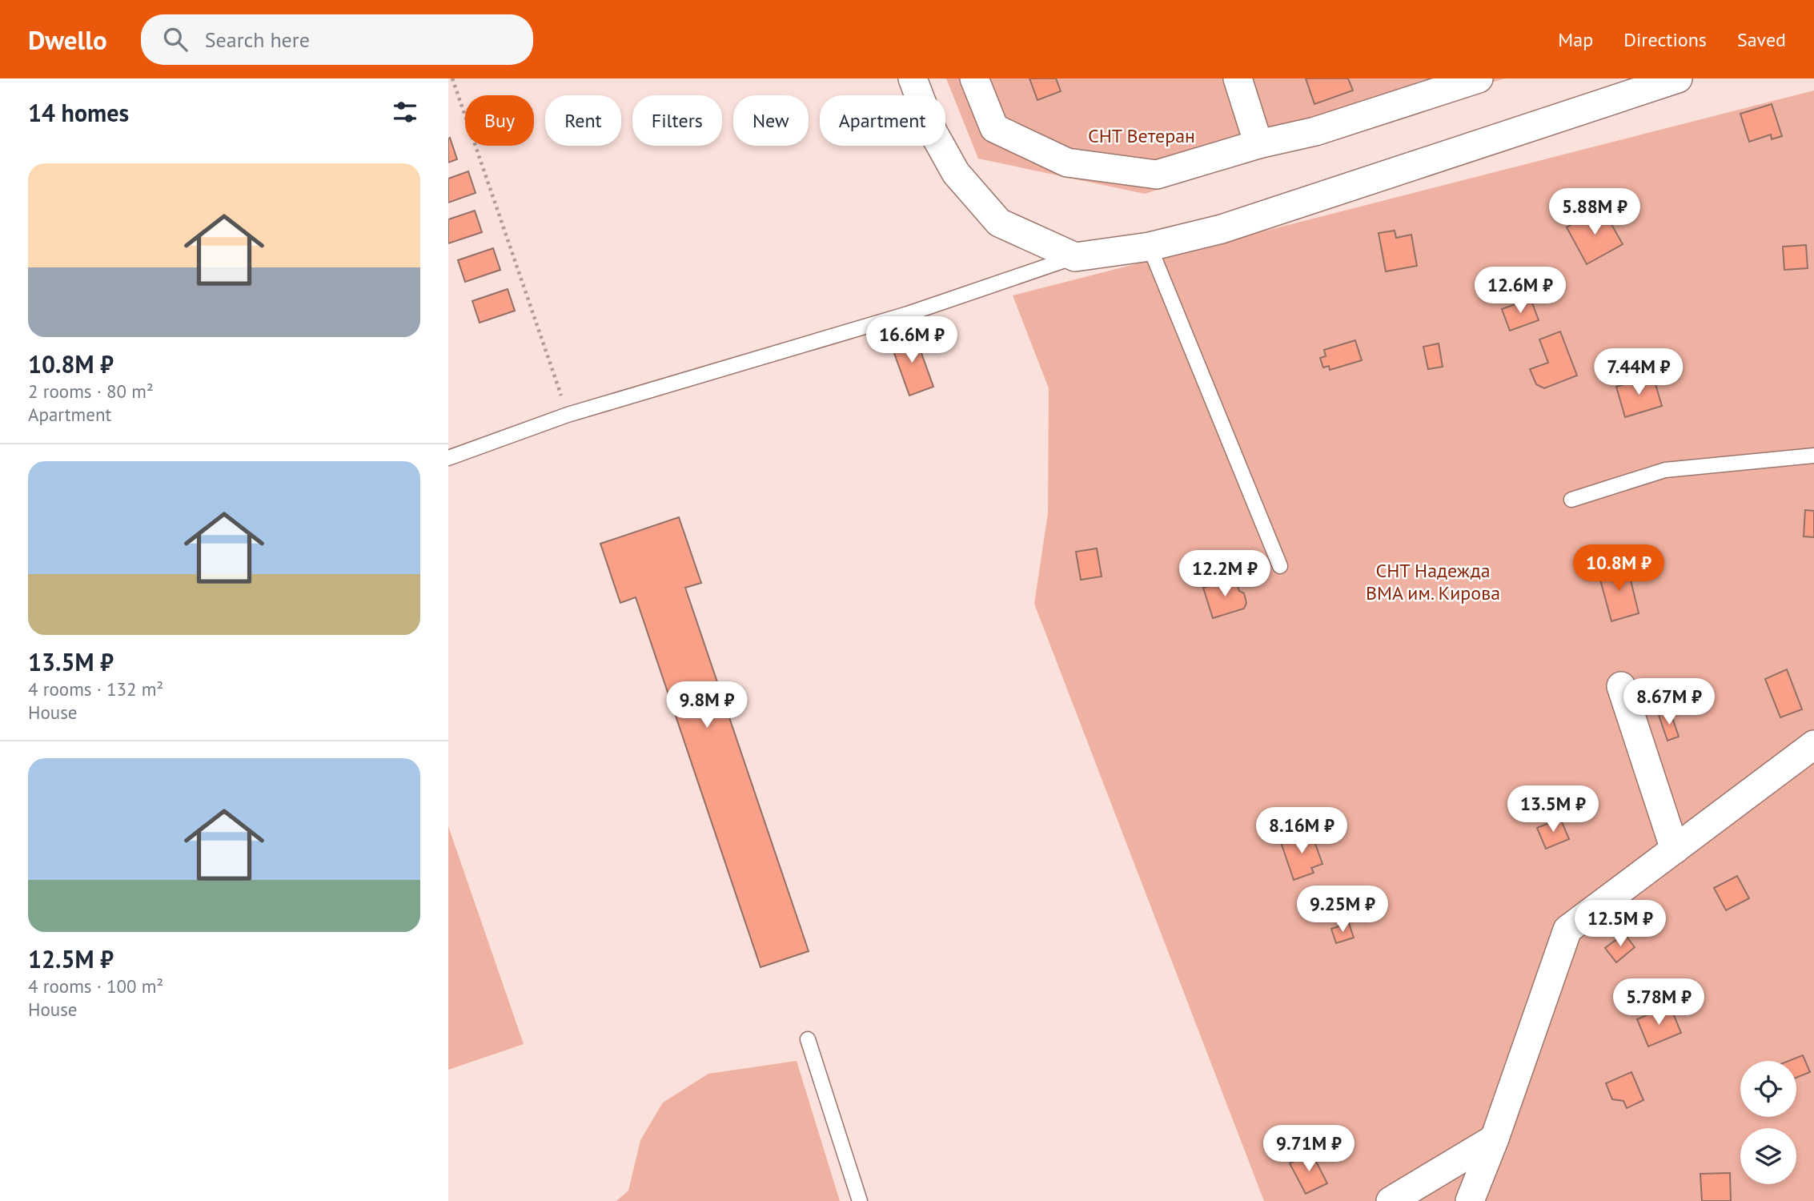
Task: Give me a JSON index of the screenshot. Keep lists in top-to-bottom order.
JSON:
{
  "parks": ["СНТ Ветеран", "СНТ Надежда ВМА им. Кирова"],
  "page": {
    "header": "Dwello",
    "search": "Search here",
    "nav": ["Map", "Directions", "Saved"],
    "heading": "14 homes",
    "chip": [
      "Buy",
      "Rent",
      "Filters",
      "New",
      "Apartment"
    ],
    "list": [
      {
        "name": "10.8M ₽",
        "note": "2 rooms · 80 m² · Apartment"
      },
      {
        "name": "13.5M ₽",
        "note": "4 rooms · 132 m² · House"
      },
      {
        "name": "12.5M ₽",
        "note": "4 rooms · 100 m² · House"
      }
    ],
    "price": [
      "5.88M ₽",
      "12.6M ₽",
      "16.6M ₽",
      "7.44M ₽",
      "10.8M ₽",
      "12.2M ₽",
      "8.67M ₽",
      "9.8M ₽",
      "13.5M ₽",
      "8.16M ₽",
      "9.25M ₽",
      "12.5M ₽",
      "5.78M ₽",
      "9.71M ₽"
    ]
  }
}
